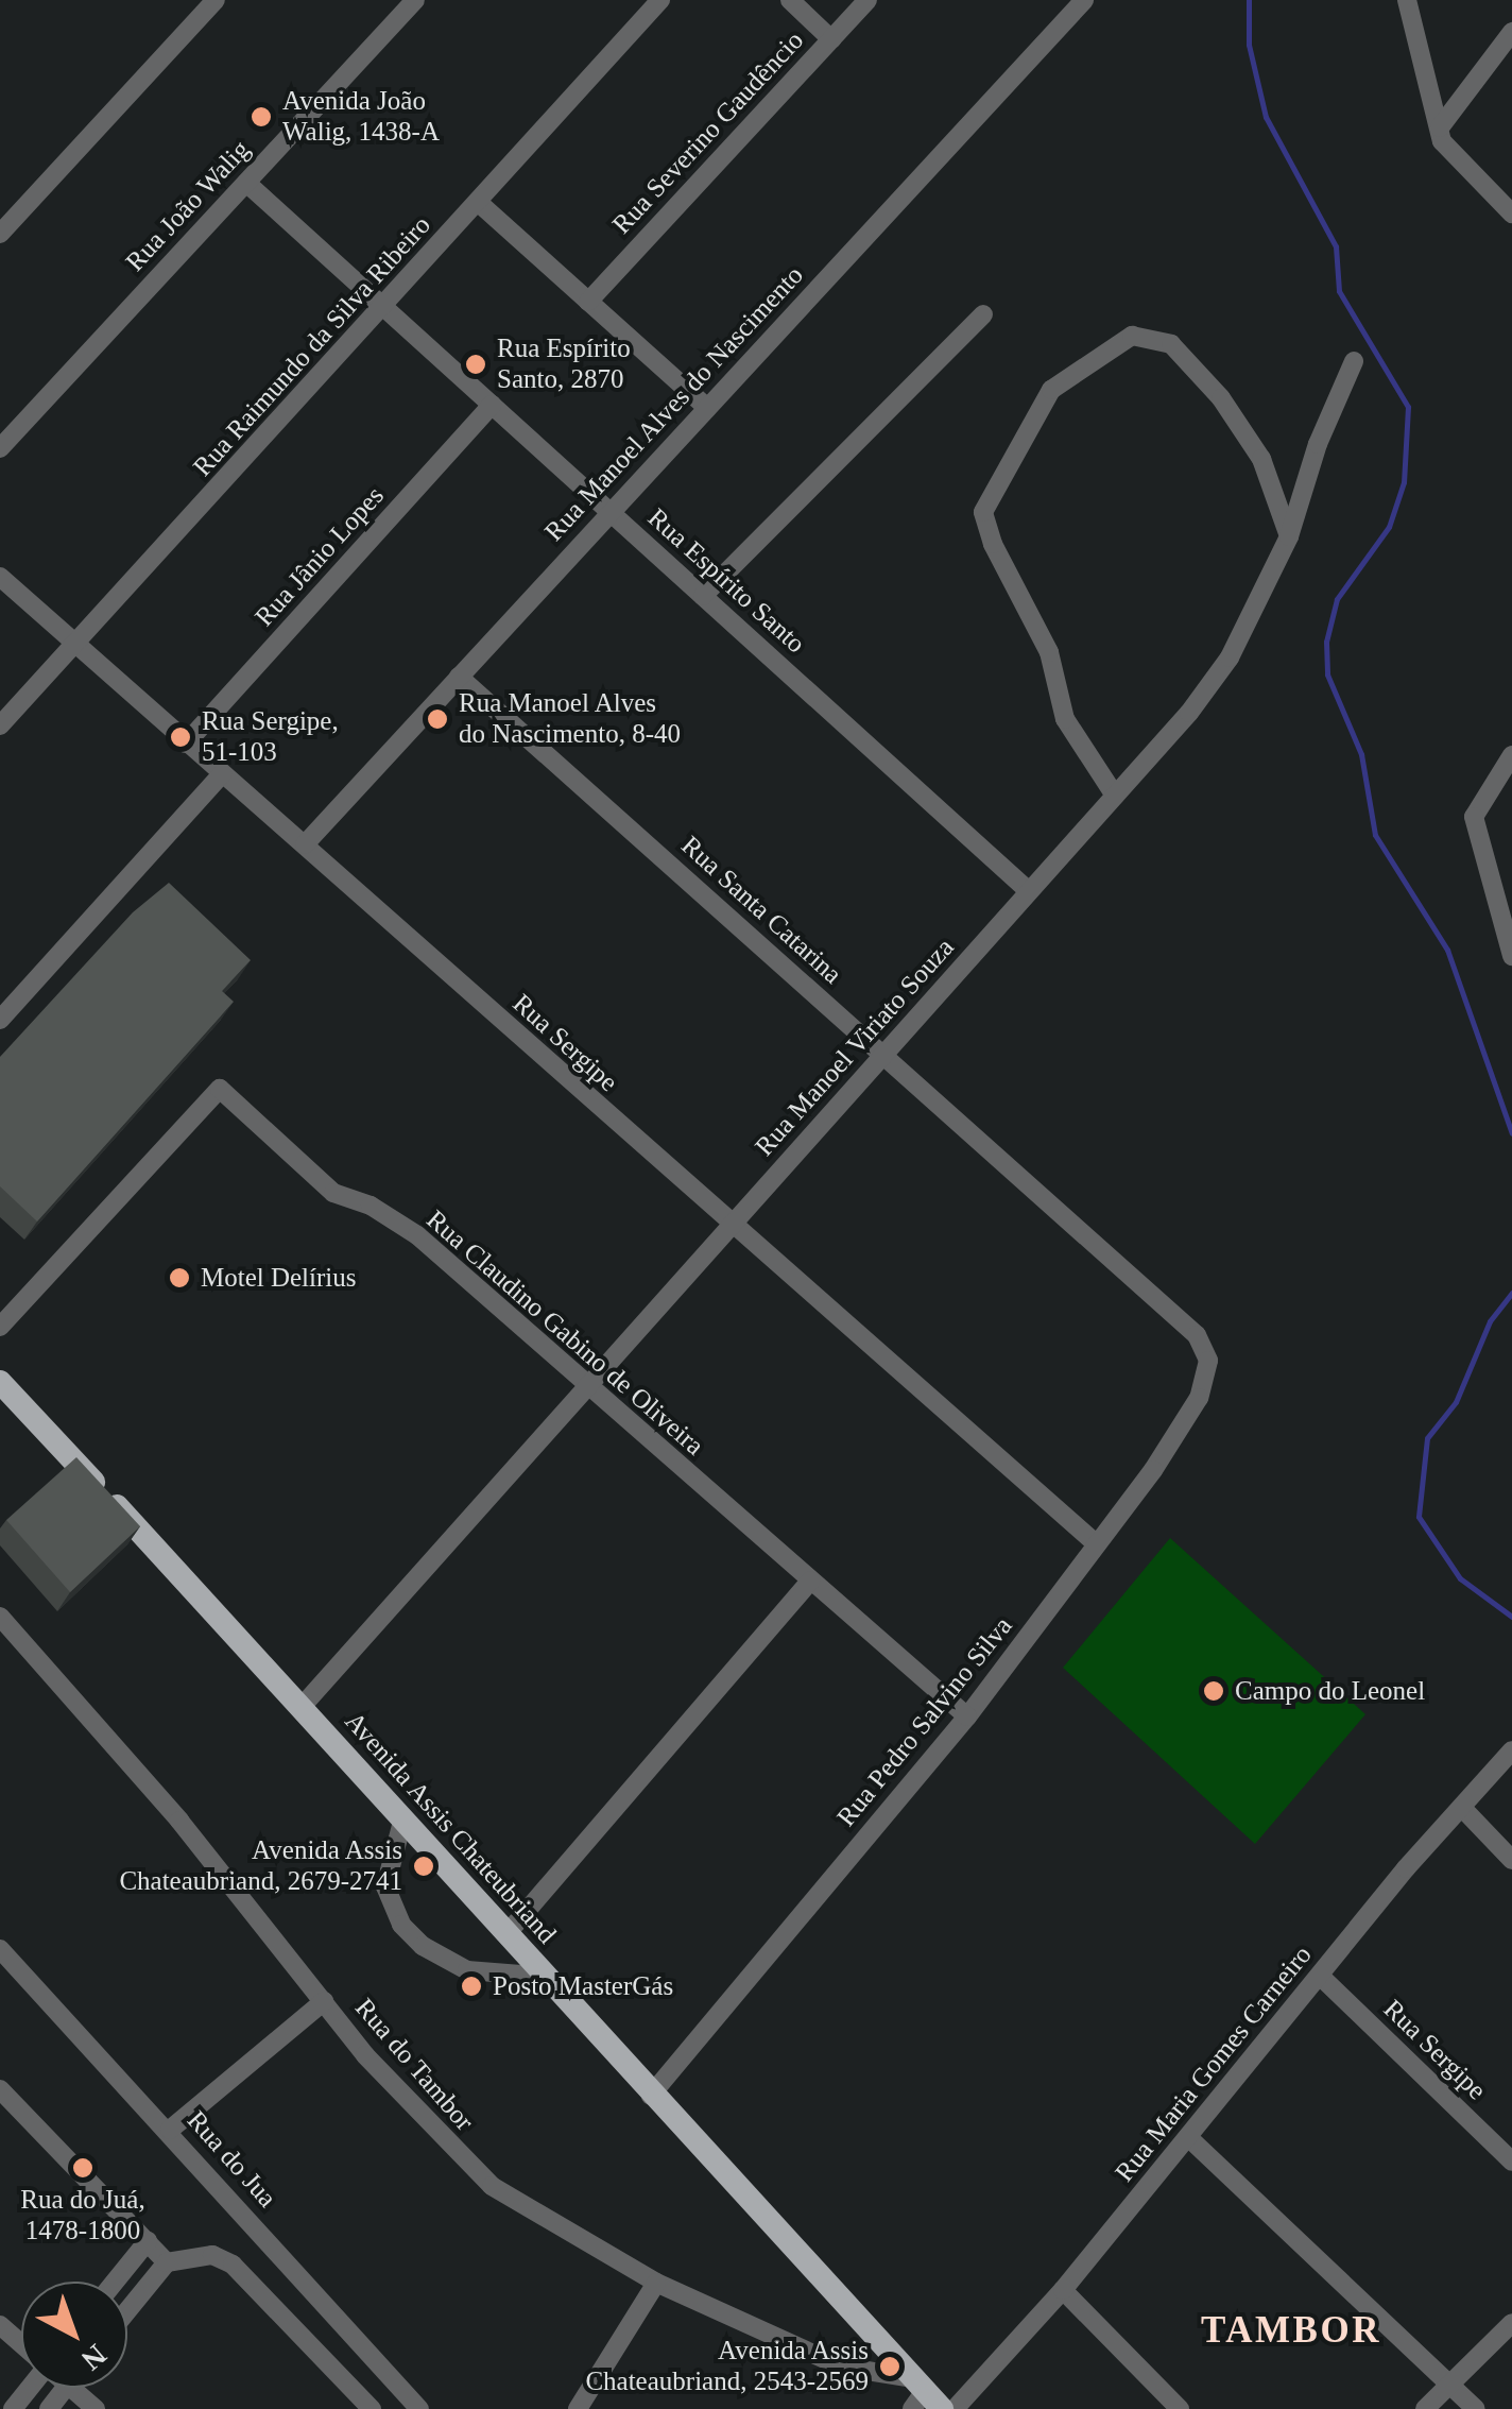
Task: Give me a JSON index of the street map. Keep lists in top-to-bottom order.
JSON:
{
  "streets": {
    "main road": ["Avenida Assis Chateubriand"],
    "street": [
      "Rua Severino Gaudêncio",
      "Rua João Walig",
      "Rua Raimundo da Silva Ribeiro",
      "Rua Manoel Alves do Nascimento",
      "Rua Jânio Lopes",
      "Rua Espírito Santo",
      "Rua Santa Catarina",
      "Rua Sergipe",
      "Rua Manoel Viriato Souza",
      "Rua Claudino Gabino de Oliveira",
      "Rua Pedro Salvino Silva",
      "Rua Maria Gomes Carneiro",
      "Rua do Tambor",
      "Rua do Jua"
    ]
  },
  "crossings": [
    ["Rua João Walig", "Rua Espírito Santo"],
    ["Rua Raimundo da Silva Ribeiro", "Rua Espírito Santo"],
    ["Rua Raimundo da Silva Ribeiro", "Rua Sergipe"],
    ["Rua Manoel Alves do Nascimento", "Rua Espírito Santo"],
    ["Rua Manoel Alves do Nascimento", "Rua Santa Catarina"],
    ["Rua Manoel Alves do Nascimento", "Rua Sergipe"],
    ["Rua Jânio Lopes", "Rua Espírito Santo"],
    ["Rua Jânio Lopes", "Rua Sergipe"],
    ["Rua Espírito Santo", "Rua Manoel Viriato Souza"],
    ["Rua Santa Catarina", "Rua Manoel Viriato Souza"],
    ["Rua Santa Catarina", "Rua Pedro Salvino Silva"],
    ["Rua Sergipe", "Rua Manoel Viriato Souza"],
    ["Rua Sergipe", "Rua Pedro Salvino Silva"],
    ["Rua Sergipe", "Rua Maria Gomes Carneiro"],
    ["Rua Manoel Viriato Souza", "Rua Claudino Gabino de Oliveira"],
    ["Rua Manoel Viriato Souza", "Avenida Assis Chateubriand"],
    ["Rua Claudino Gabino de Oliveira", "Rua Pedro Salvino Silva"],
    ["Rua Pedro Salvino Silva", "Avenida Assis Chateubriand"],
    ["Avenida Assis Chateubriand", "Rua do Tambor"]
  ],
  "districts": ["TAMBOR"],
  "places": [
    "Avenida João Walig, 1438-A",
    "Rua Espírito Santo, 2870",
    "Rua Manoel Alves do Nascimento, 8-40",
    "Rua Sergipe, 51-103",
    "Motel Delírius",
    "Campo do Leonel",
    "Avenida Assis Chateaubriand, 2679-2741",
    "Posto MasterGás",
    "Rua do Juá, 1478-1800",
    "Avenida Assis Chateaubriand, 2543-2569"
  ],
  "north": "bottom right"
}
